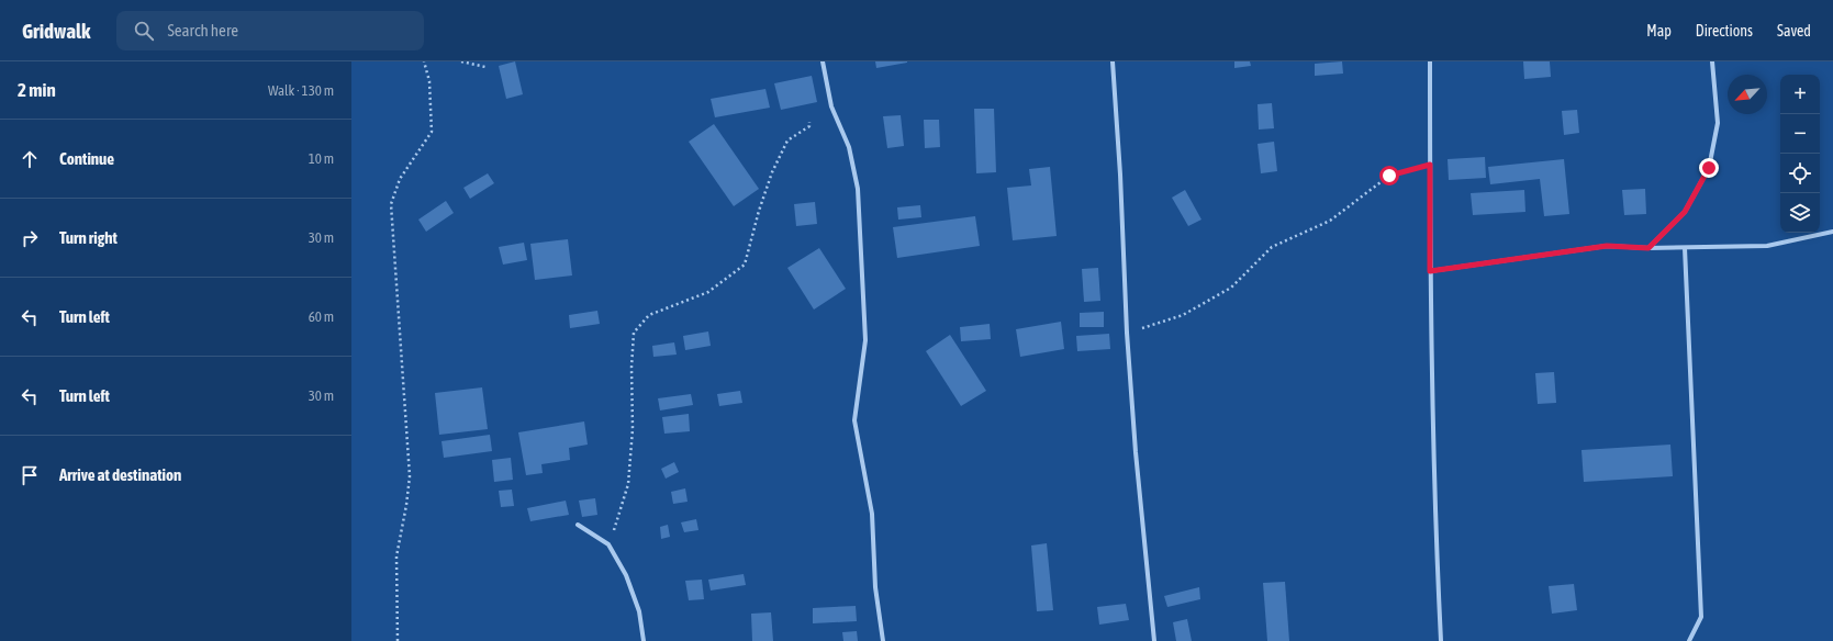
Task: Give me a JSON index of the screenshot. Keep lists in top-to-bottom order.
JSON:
{
  "north": "bottom left",
  "page": {
    "header": "Gridwalk",
    "search": "Search here",
    "nav": ["Map", "Directions", "Saved"],
    "heading": ["2 min", "Walk · 130 m"],
    "map_buttons": ["+", "−"],
    "list": [
      ["Continue", "10 m"],
      ["Turn right", "30 m"],
      ["Turn left", "60 m"],
      ["Turn left", "30 m"],
      "Arrive at destination"
    ]
  }
}
